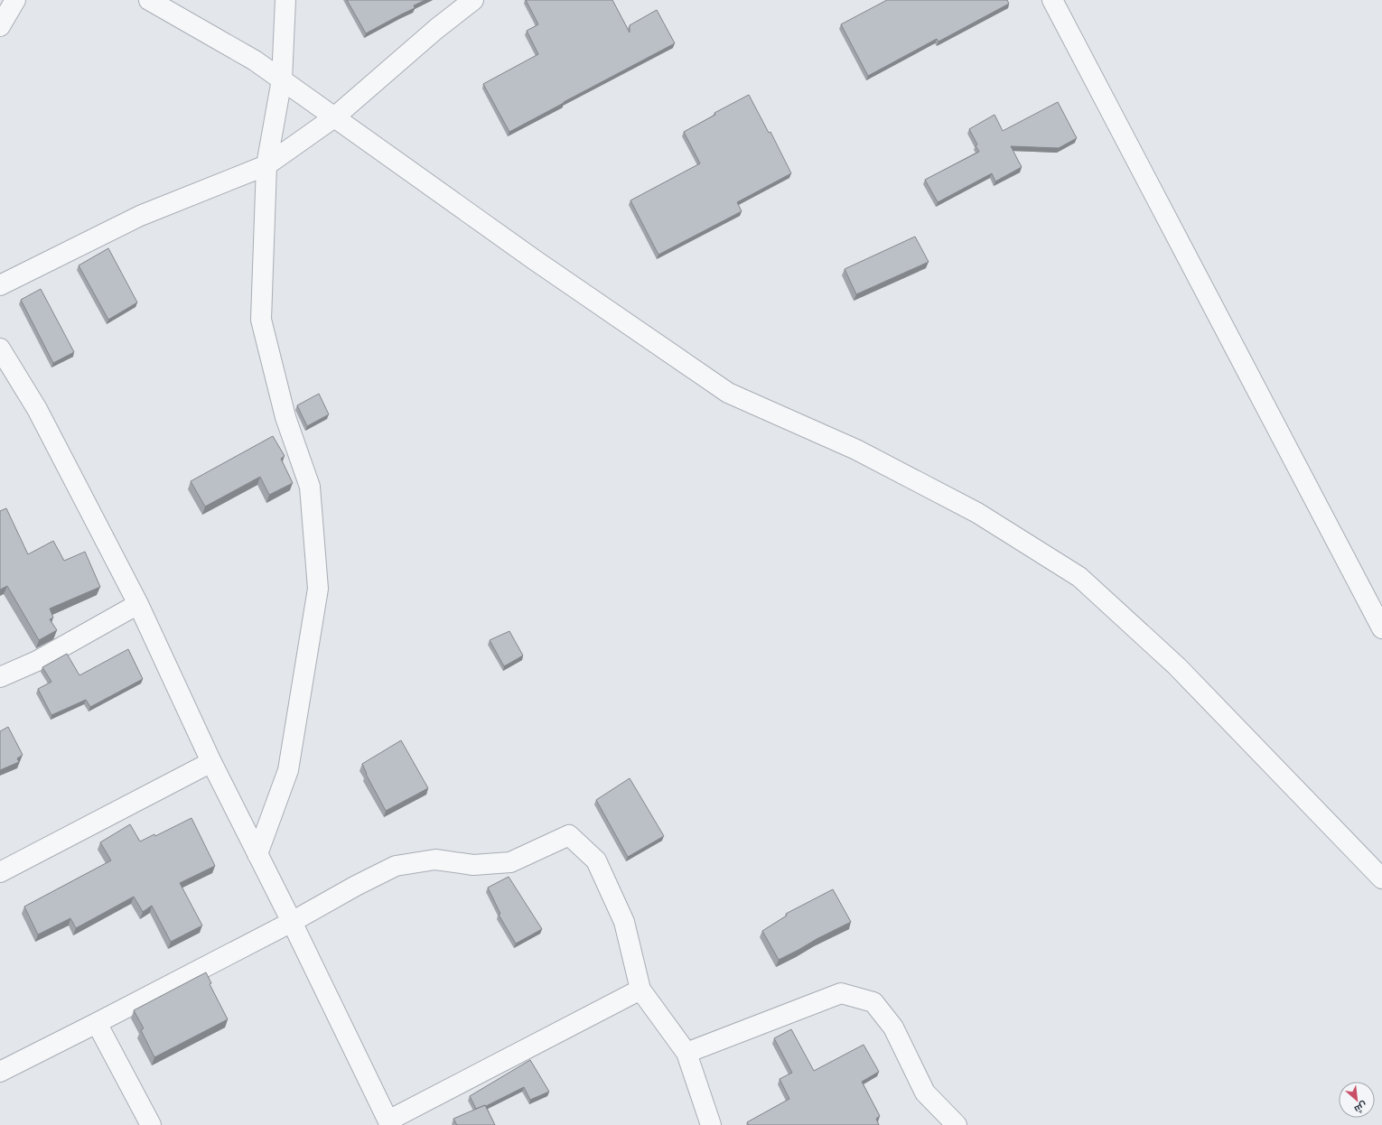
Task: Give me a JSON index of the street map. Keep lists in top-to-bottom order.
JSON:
{
  "north": "bottom right"
}
